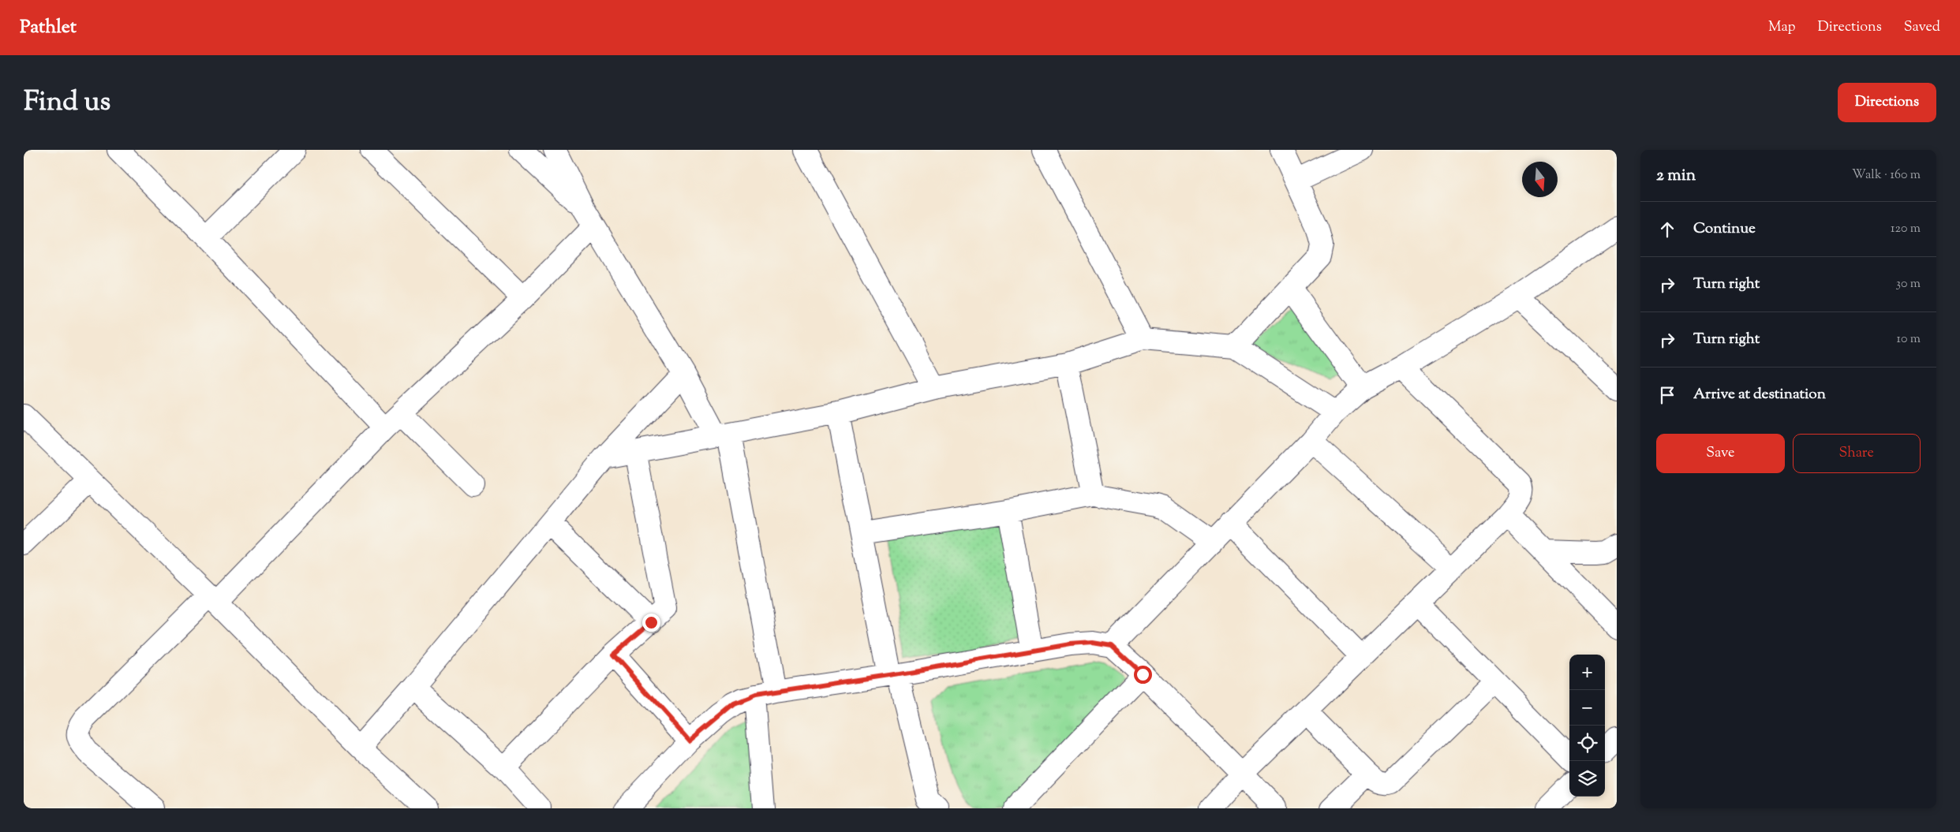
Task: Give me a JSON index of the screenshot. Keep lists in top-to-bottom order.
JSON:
{
  "north": "bottom",
  "page": {
    "header": "Pathlet",
    "nav": ["Map", "Directions", "Saved"],
    "title": "Find us",
    "buttons": [
      "Directions",
      ["Save", "Share"]
    ],
    "heading": ["2 min", "Walk · 160 m"],
    "list": [
      ["Continue", "120 m"],
      ["Turn right", "30 m"],
      ["Turn right", "10 m"],
      "Arrive at destination"
    ],
    "map_buttons": ["+", "−"]
  }
}
